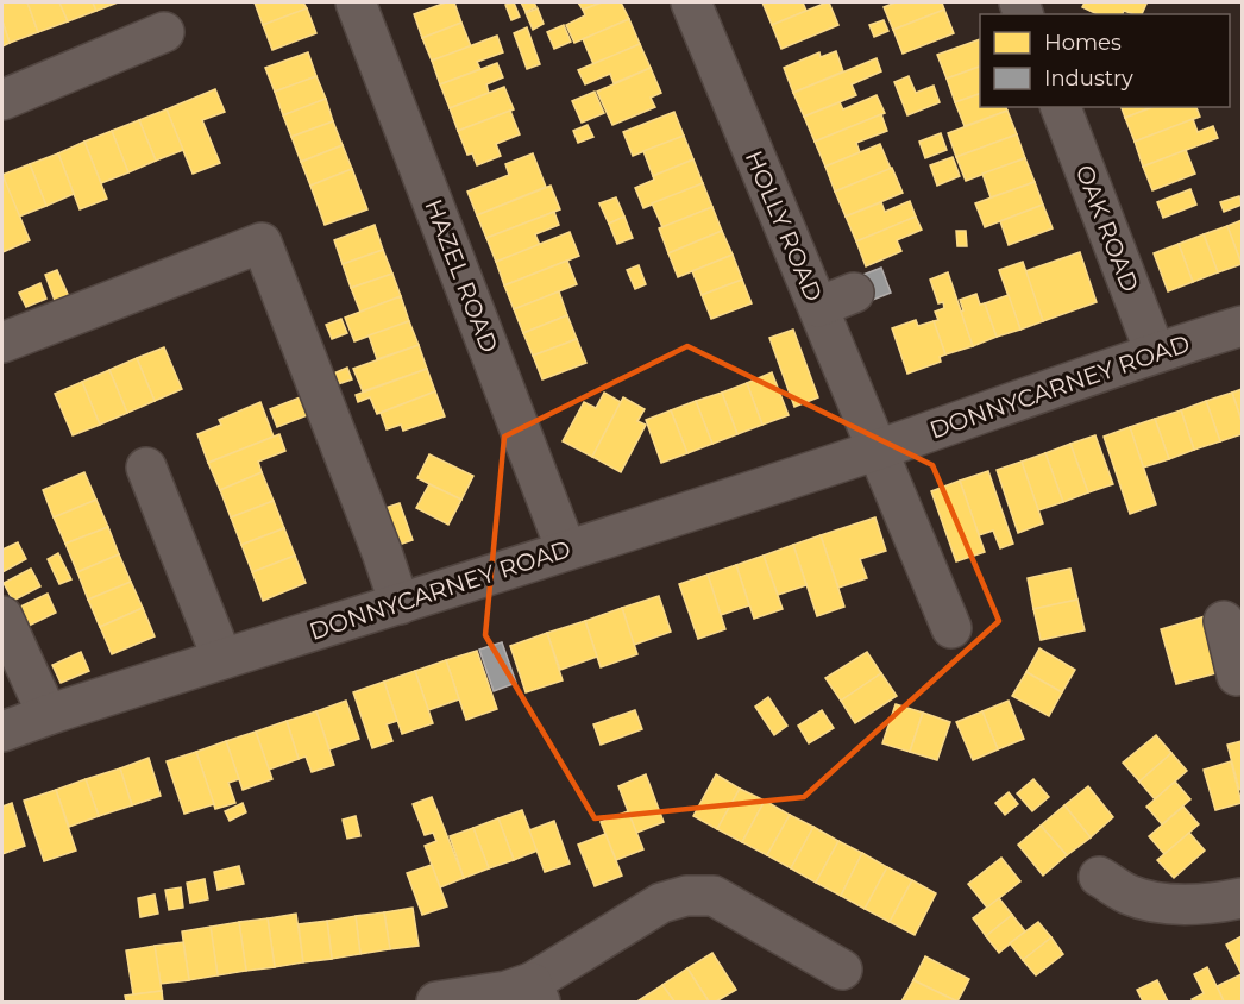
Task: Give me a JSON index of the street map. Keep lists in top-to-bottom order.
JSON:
{
  "streets": {
    "street": [
      "HOLLY ROAD",
      "OAK ROAD",
      "HAZEL ROAD",
      "DONNYCARNEY ROAD"
    ]
  },
  "crossings": [
    ["HOLLY ROAD", "DONNYCARNEY ROAD"],
    ["OAK ROAD", "DONNYCARNEY ROAD"],
    ["HAZEL ROAD", "DONNYCARNEY ROAD"]
  ],
  "legend": ["Homes", "Industry"]
}
